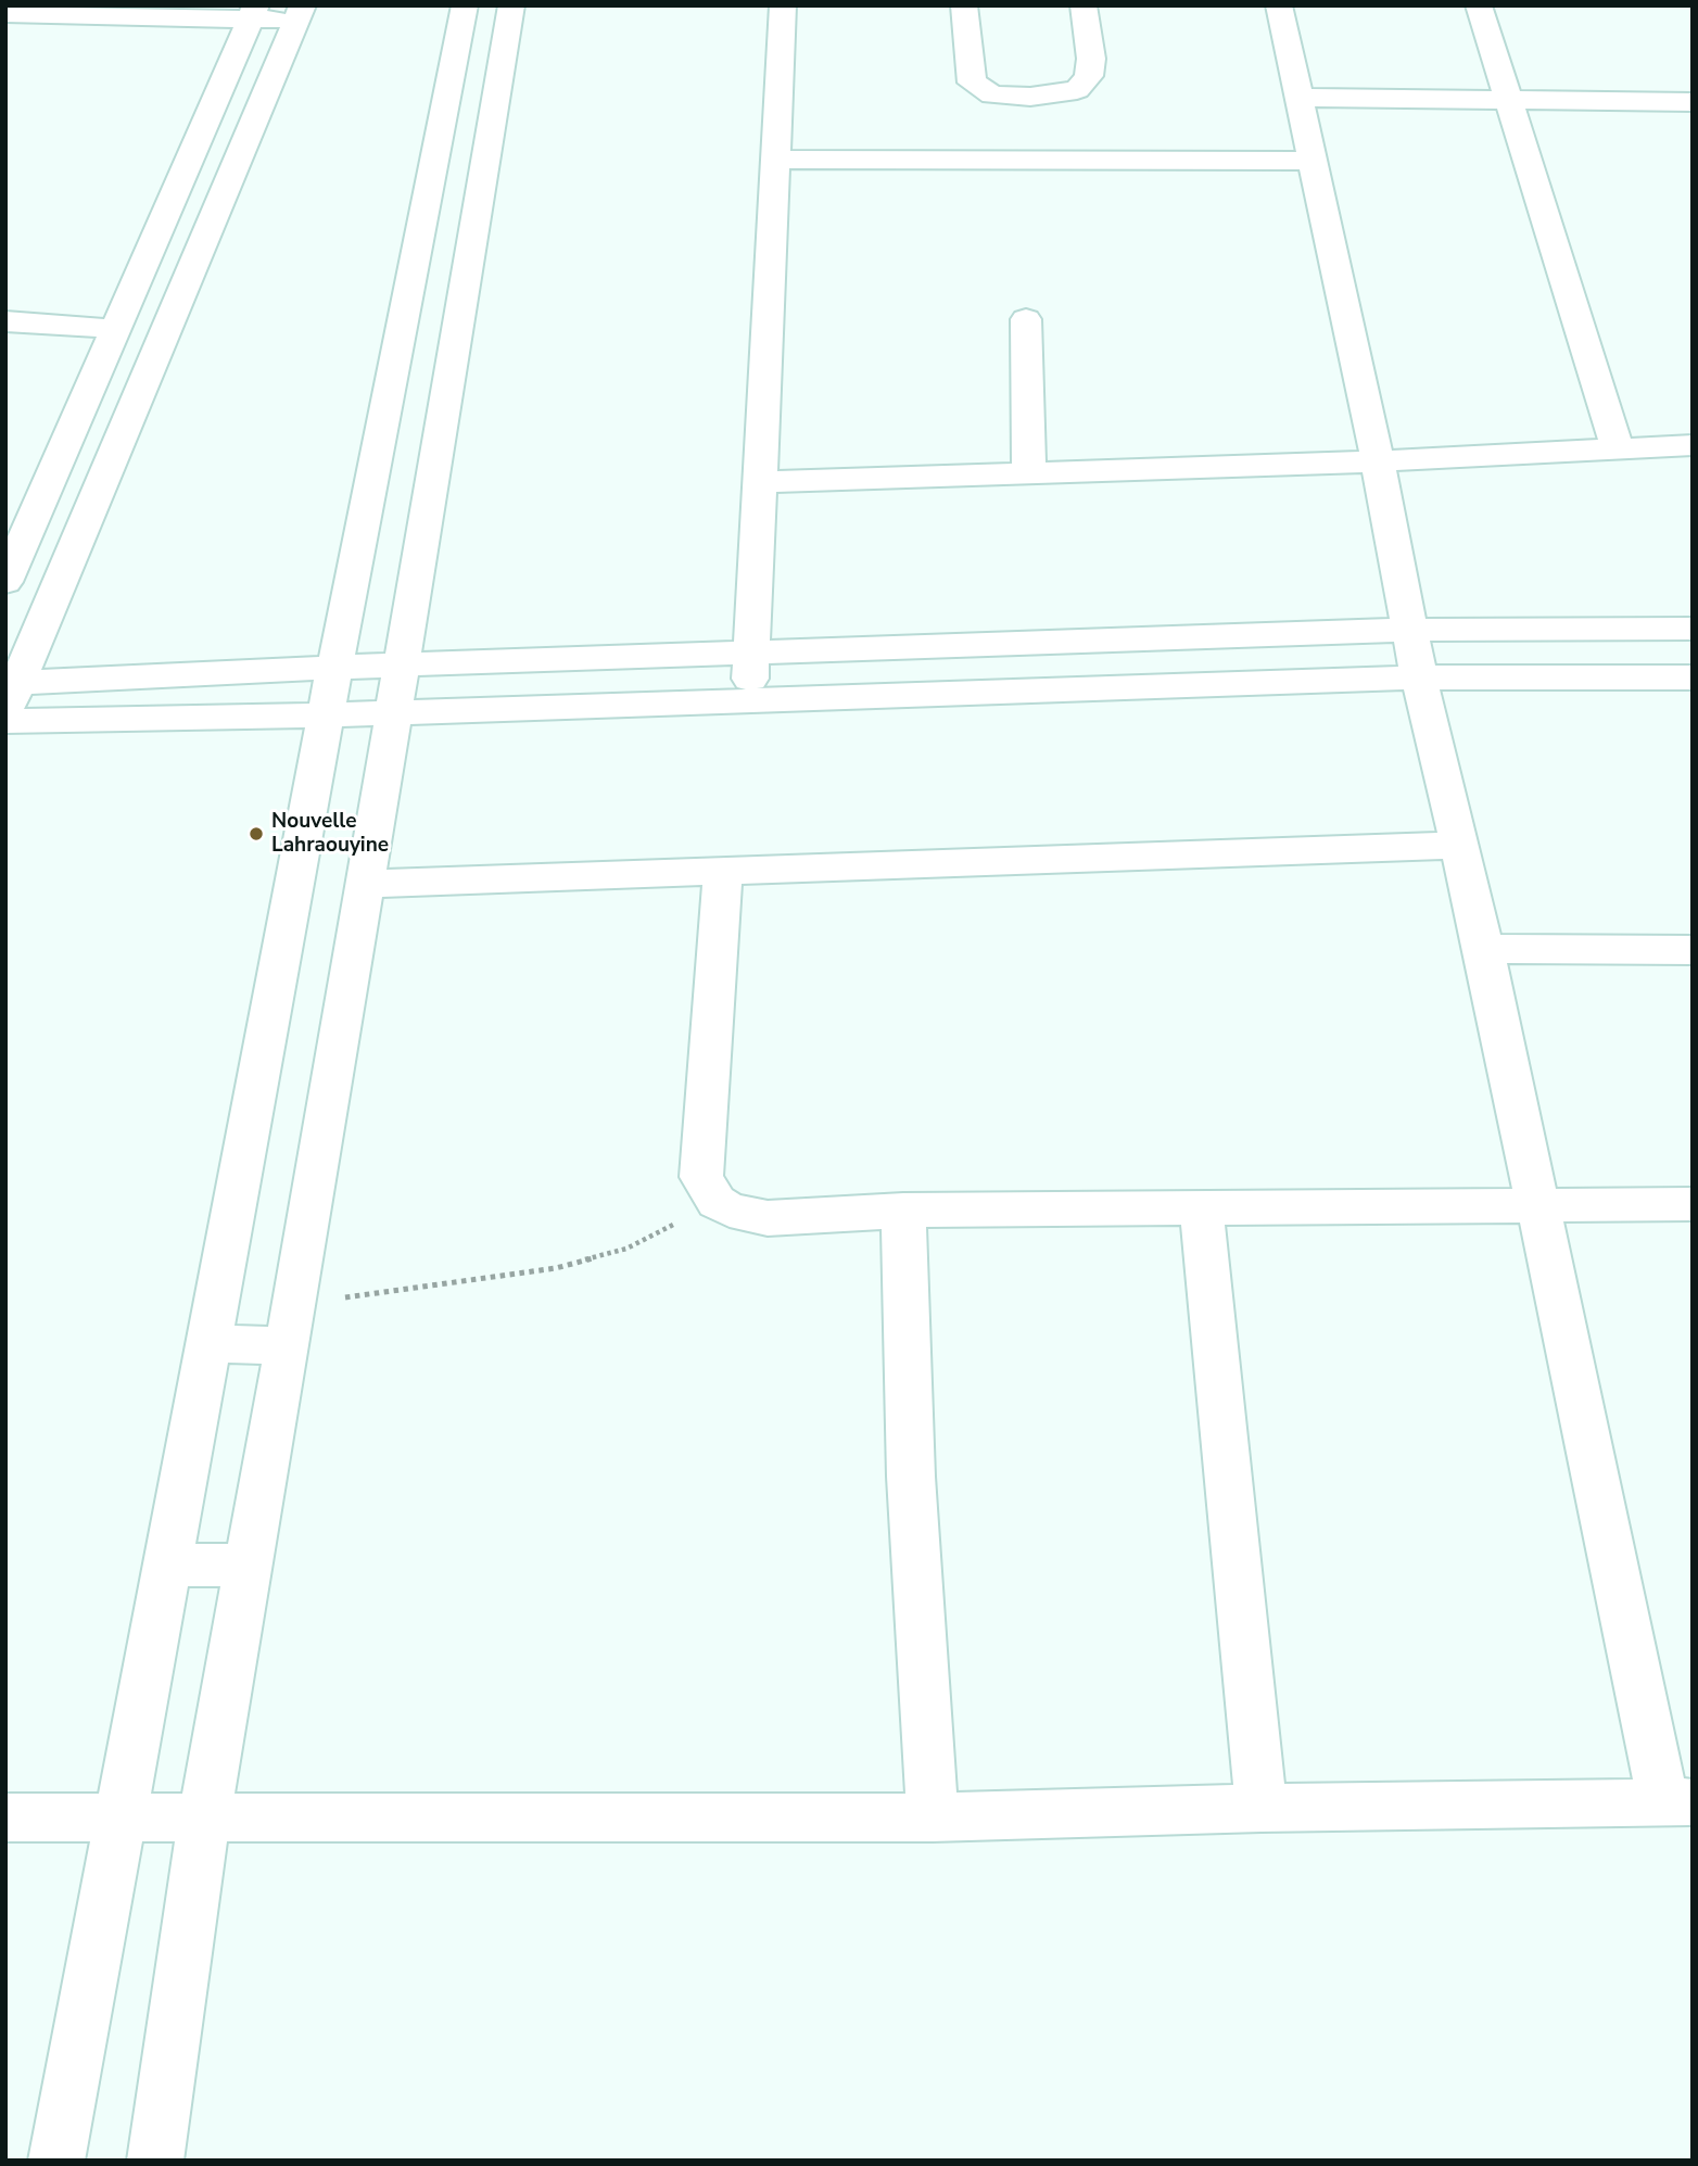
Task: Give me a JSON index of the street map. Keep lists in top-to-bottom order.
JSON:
{
  "places": ["Nouvelle Lahraouyine"]
}
